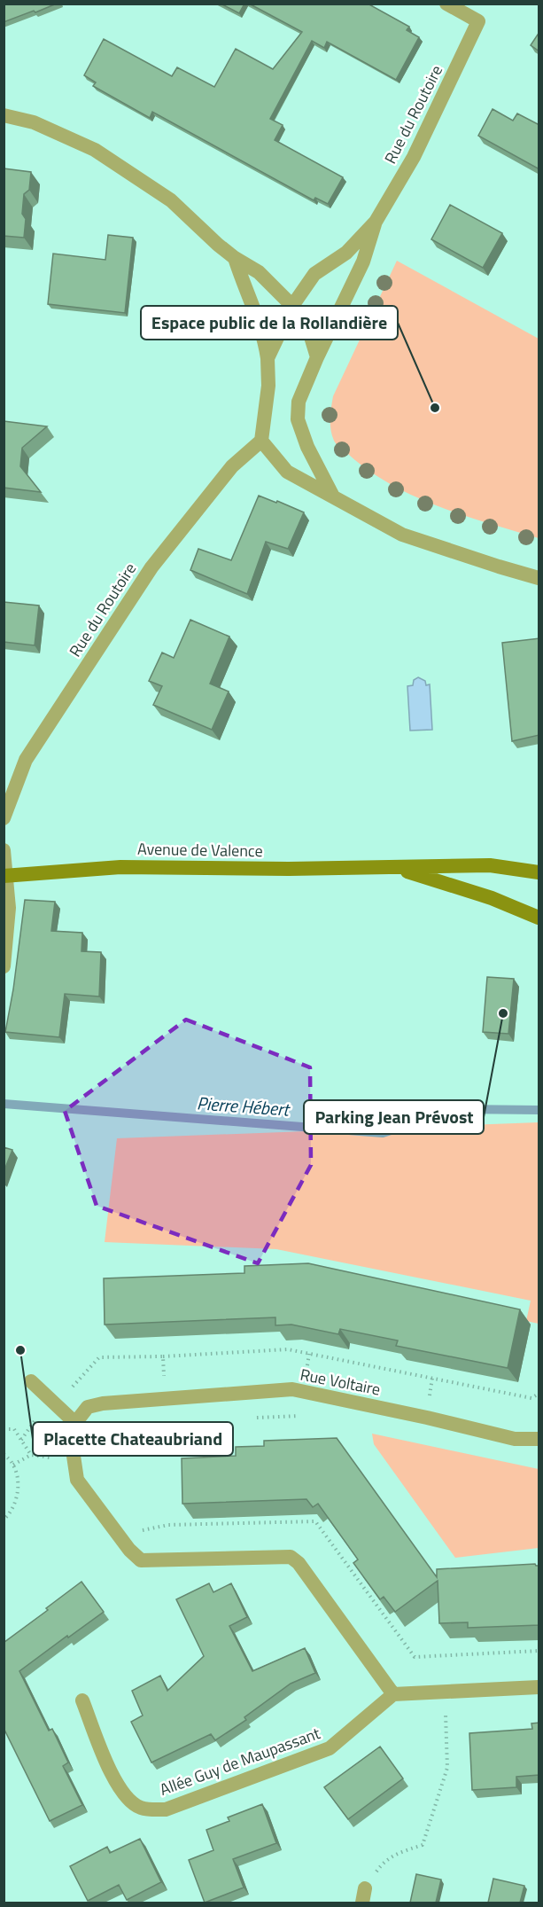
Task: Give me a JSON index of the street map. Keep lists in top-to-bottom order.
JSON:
{
  "streets": {
    "main road": ["Avenue de Valence"],
    "street": ["Rue du Routoire", "Rue Voltaire", "Allée Guy de Maupassant"]
  },
  "water": ["Pierre Hébert"],
  "places": ["Espace public de la Rollandière", "Parking Jean Prévost", "Placette Chateaubriand"]
}
